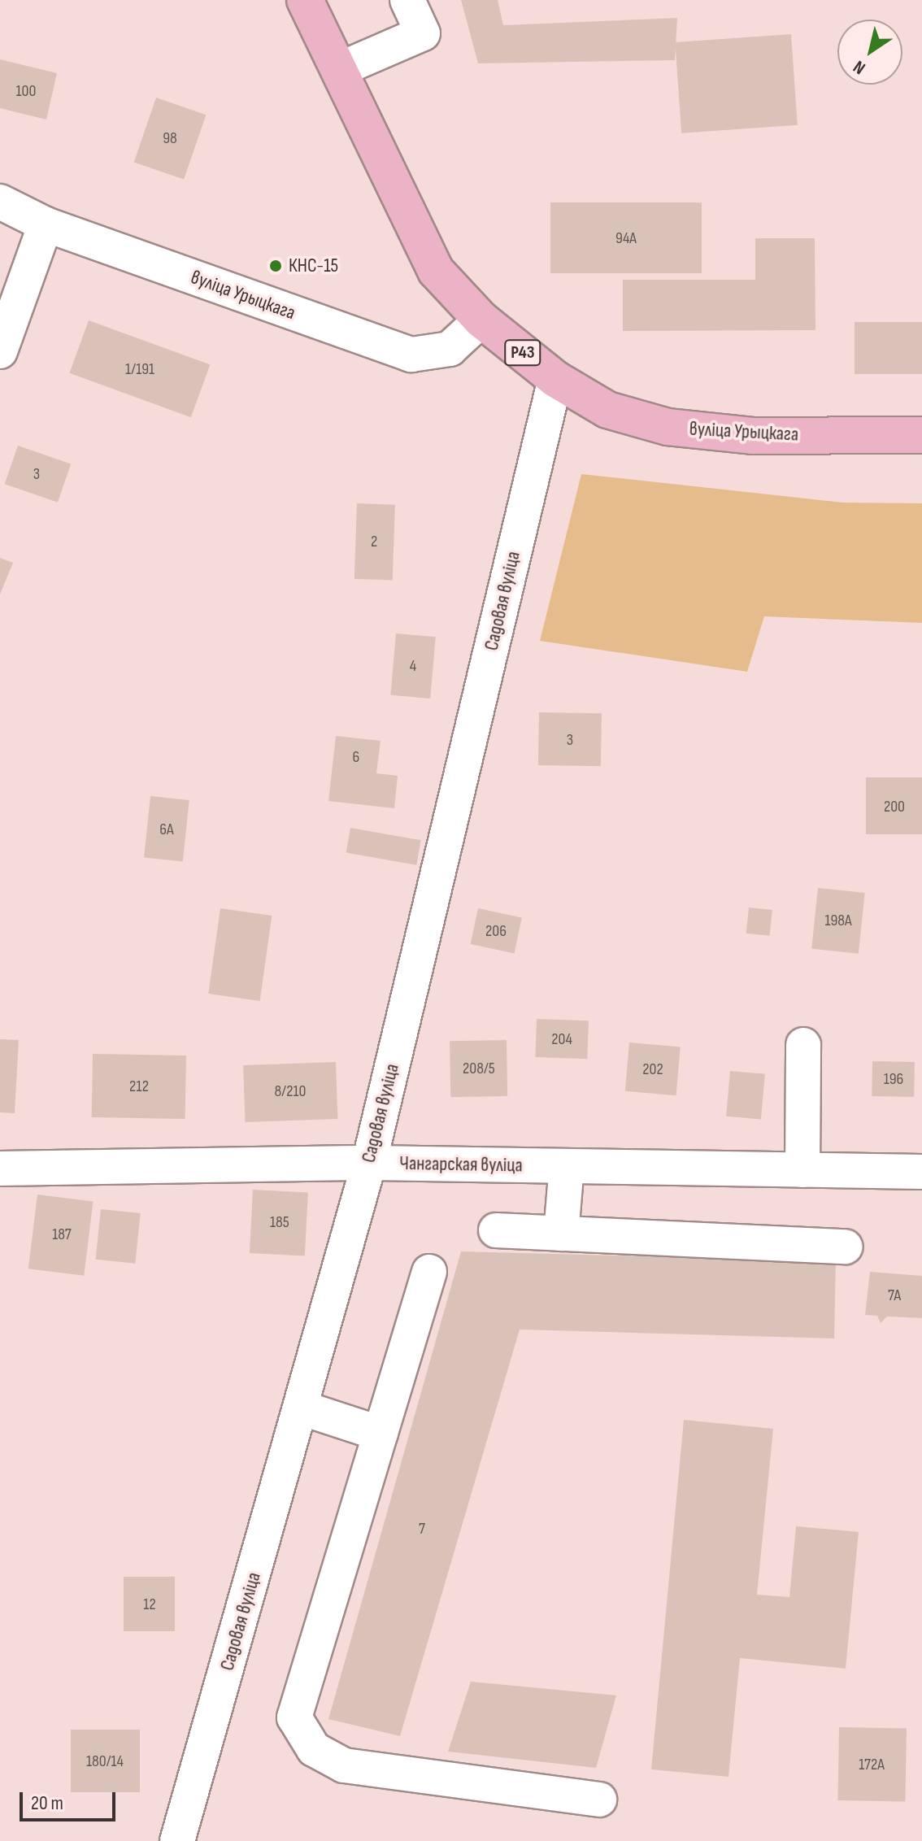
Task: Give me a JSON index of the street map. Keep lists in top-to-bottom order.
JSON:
{
  "streets": {
    "main road": ["вуліца Урыцкага", "Р43"],
    "street": ["Садовая вуліца", "Чангарская вуліца"]
  },
  "crossings": [
    ["вуліца Урыцкага", "Садовая вуліца"],
    ["Садовая вуліца", "Чангарская вуліца"]
  ],
  "places": ["КНС-15"],
  "house_numbers": [
    "100",
    "98",
    "94А",
    "1/191",
    "3",
    "2",
    "4",
    "3",
    "6",
    "200",
    "6А",
    "198А",
    "206",
    "204",
    "208/5",
    "202",
    "196",
    "212",
    "8/210",
    "185",
    "187",
    "7А",
    "7",
    "12",
    "180/14",
    "172А"
  ],
  "scale_bar": "20 m",
  "north": "bottom left"
}
